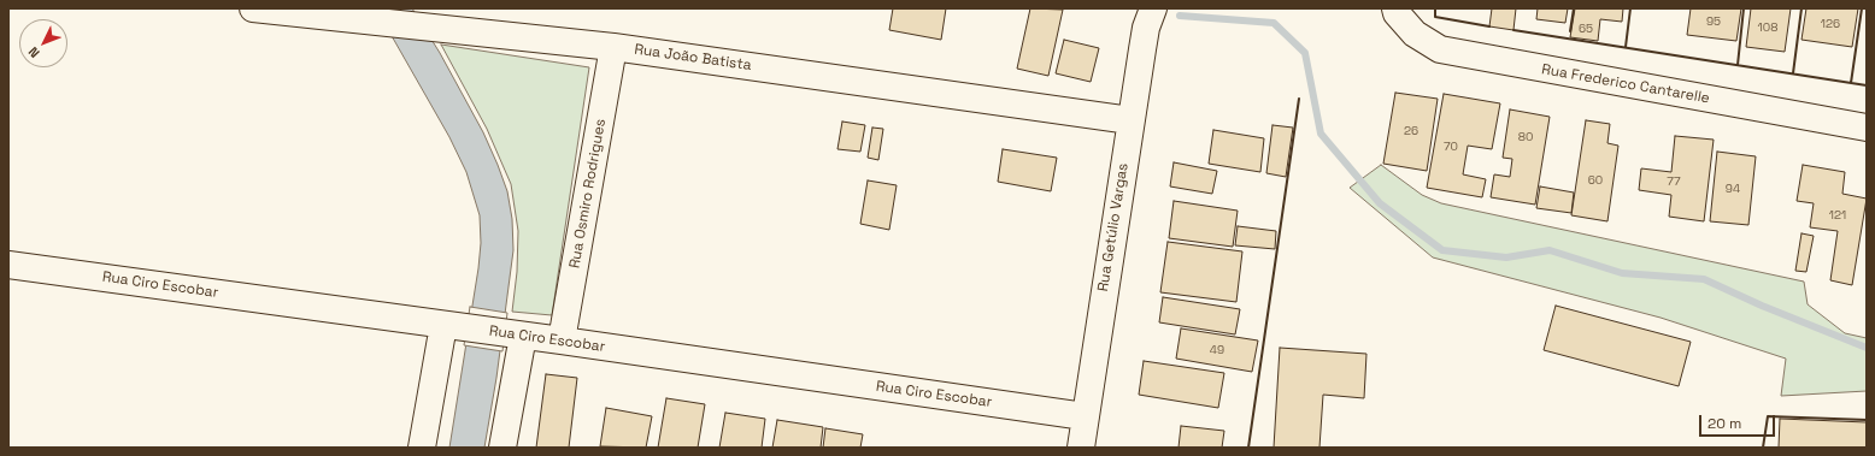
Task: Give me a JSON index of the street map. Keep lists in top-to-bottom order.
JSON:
{
  "streets": {
    "street": [
      "Rua João Batista",
      "Rua Frederico Cantarelle",
      "Rua Osmiro Rodrigues",
      "Rua Getúlio Vargas",
      "Rua Ciro Escobar"
    ]
  },
  "crossings": [
    ["Rua João Batista", "Rua Osmiro Rodrigues"],
    ["Rua João Batista", "Rua Getúlio Vargas"],
    ["Rua Osmiro Rodrigues", "Rua Ciro Escobar"],
    ["Rua Getúlio Vargas", "Rua Ciro Escobar"]
  ],
  "house_numbers": [
    "95",
    "126",
    "108",
    "65",
    "26",
    "80",
    "70",
    "60",
    "77",
    "94",
    "121",
    "49"
  ],
  "scale_bar": "20 m",
  "north": "bottom left"
}
